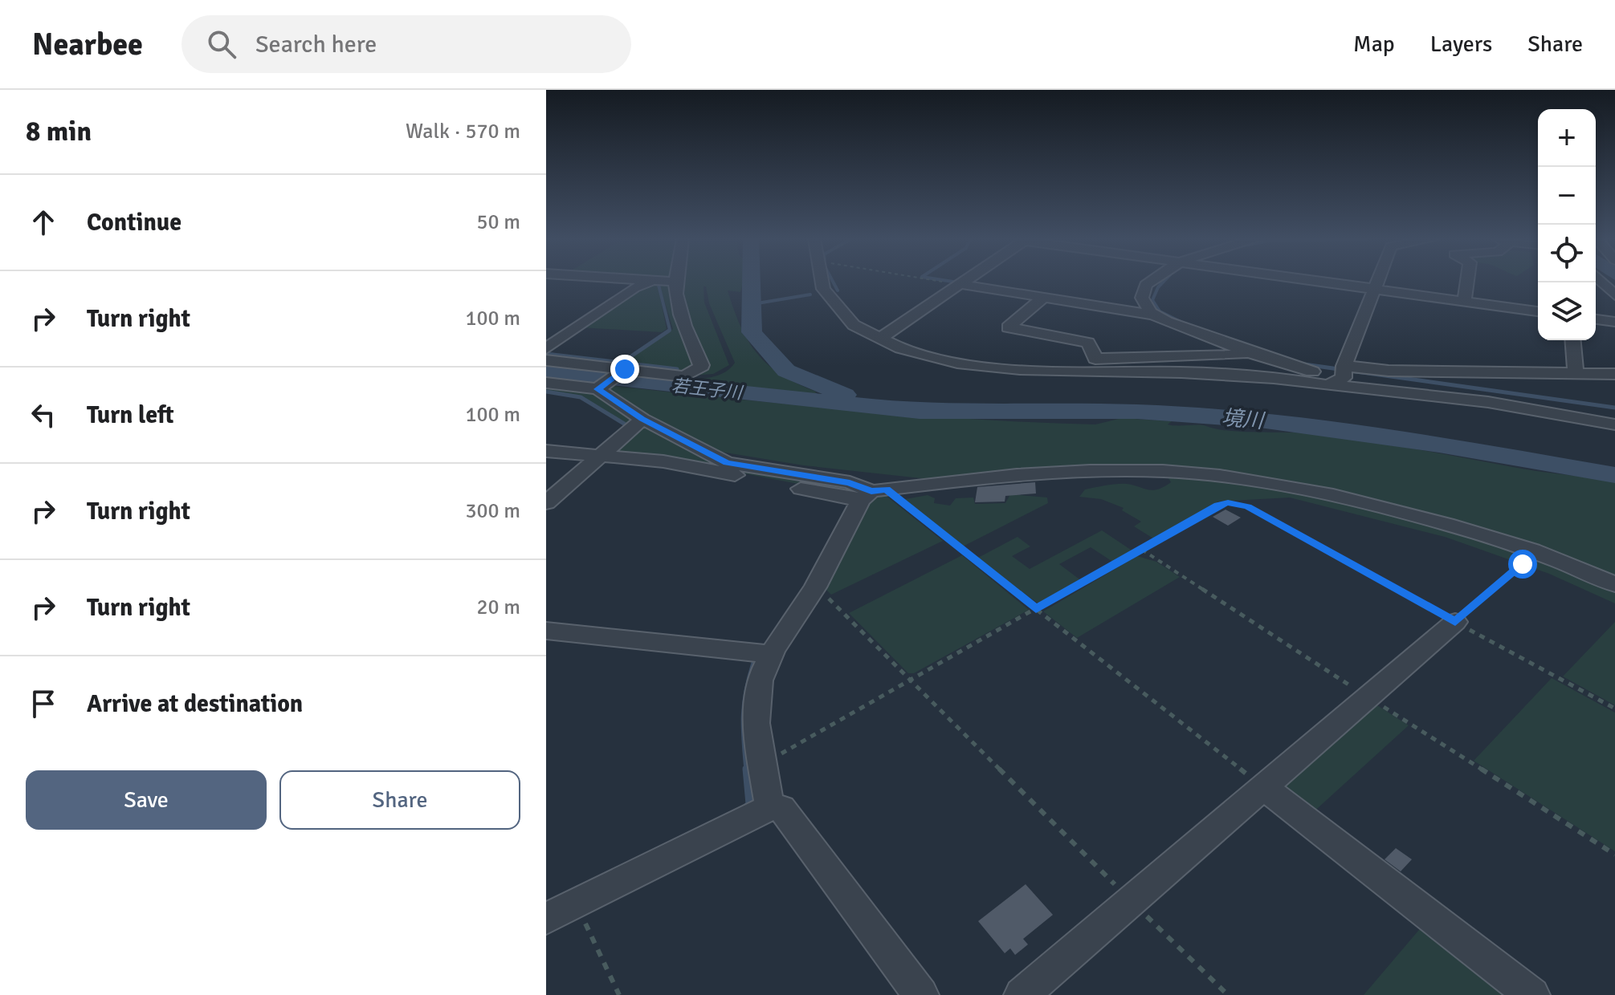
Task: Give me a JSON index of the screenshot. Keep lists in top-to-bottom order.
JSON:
{
  "water": ["若王子川", "境川"],
  "page": {
    "header": "Nearbee",
    "search": "Search here",
    "nav": ["Map", "Layers", "Share"],
    "heading": ["8 min", "Walk · 570 m"],
    "map_buttons": ["+", "−"],
    "list": [
      ["Continue", "50 m"],
      ["Turn right", "100 m"],
      ["Turn left", "100 m"],
      ["Turn right", "300 m"],
      ["Turn right", "20 m"],
      "Arrive at destination"
    ],
    "buttons": ["Save", "Share"]
  }
}
